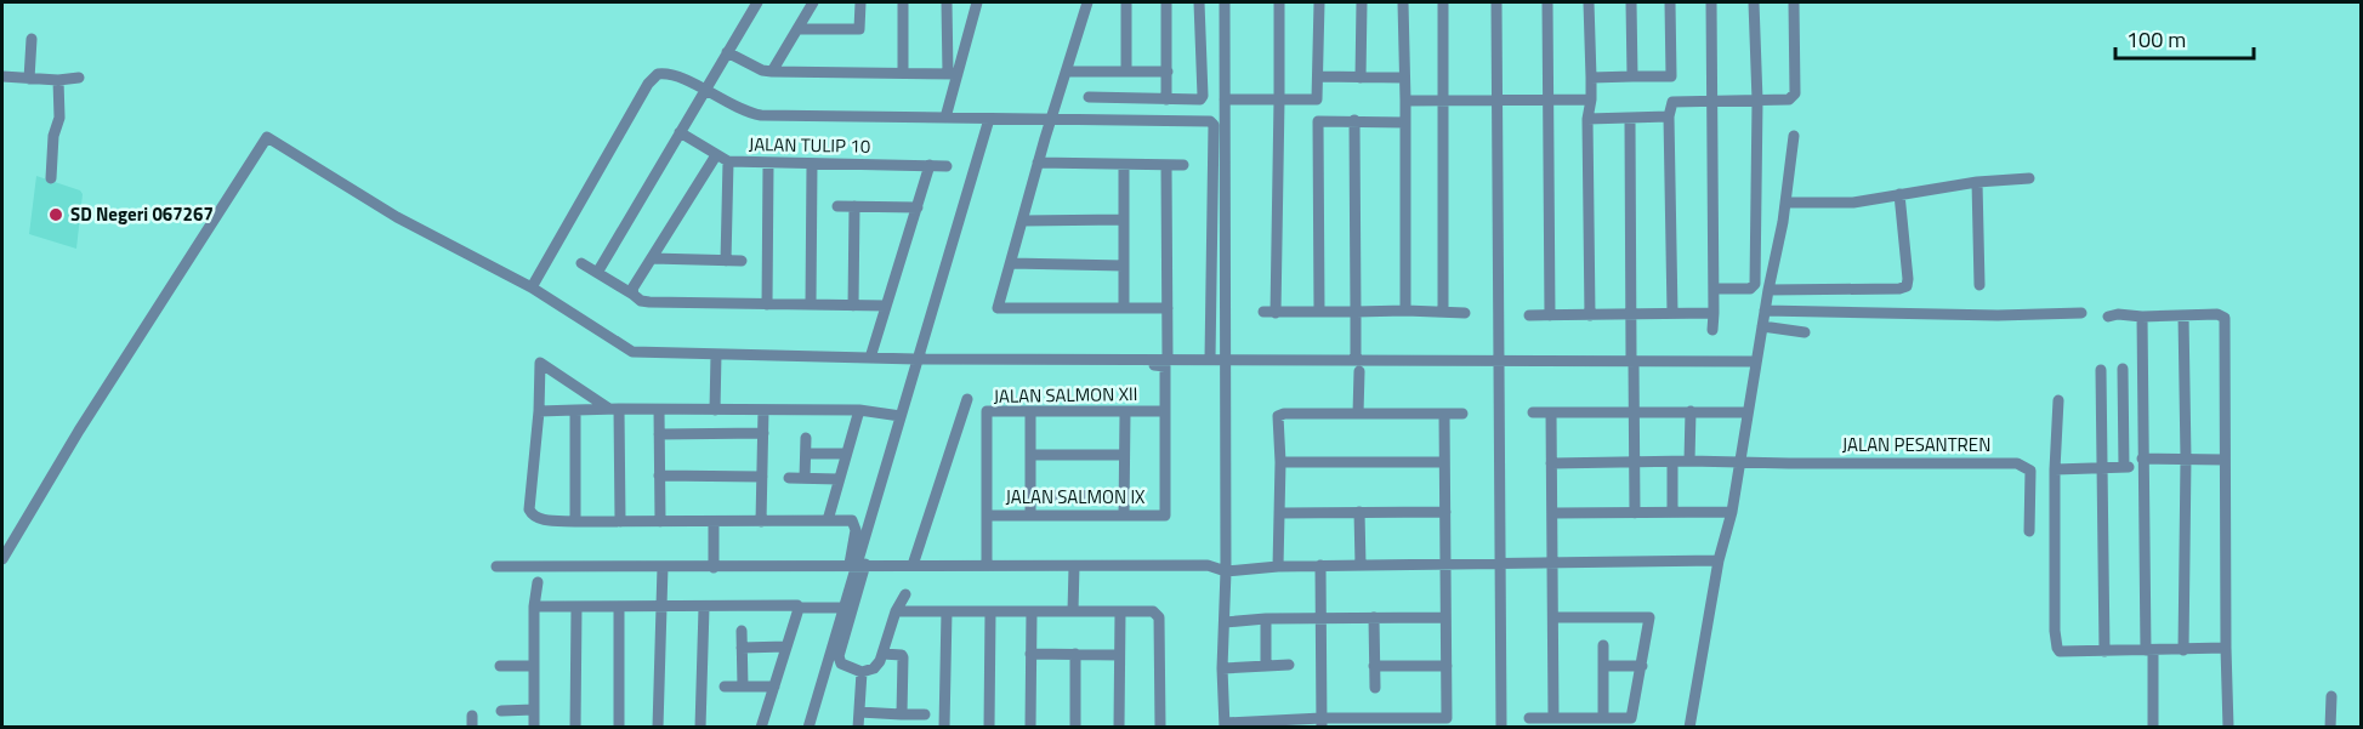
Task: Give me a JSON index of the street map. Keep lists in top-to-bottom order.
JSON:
{
  "streets": {
    "street": [
      "JALAN TULIP 10",
      "JALAN SALMON XII",
      "JALAN PESANTREN",
      "JALAN SALMON IX"
    ]
  },
  "crossings": [
    ["JALAN SALMON XII", "JALAN SALMON IX"]
  ],
  "places": ["SD Negeri 067267"],
  "scale_bar": "100 m"
}
